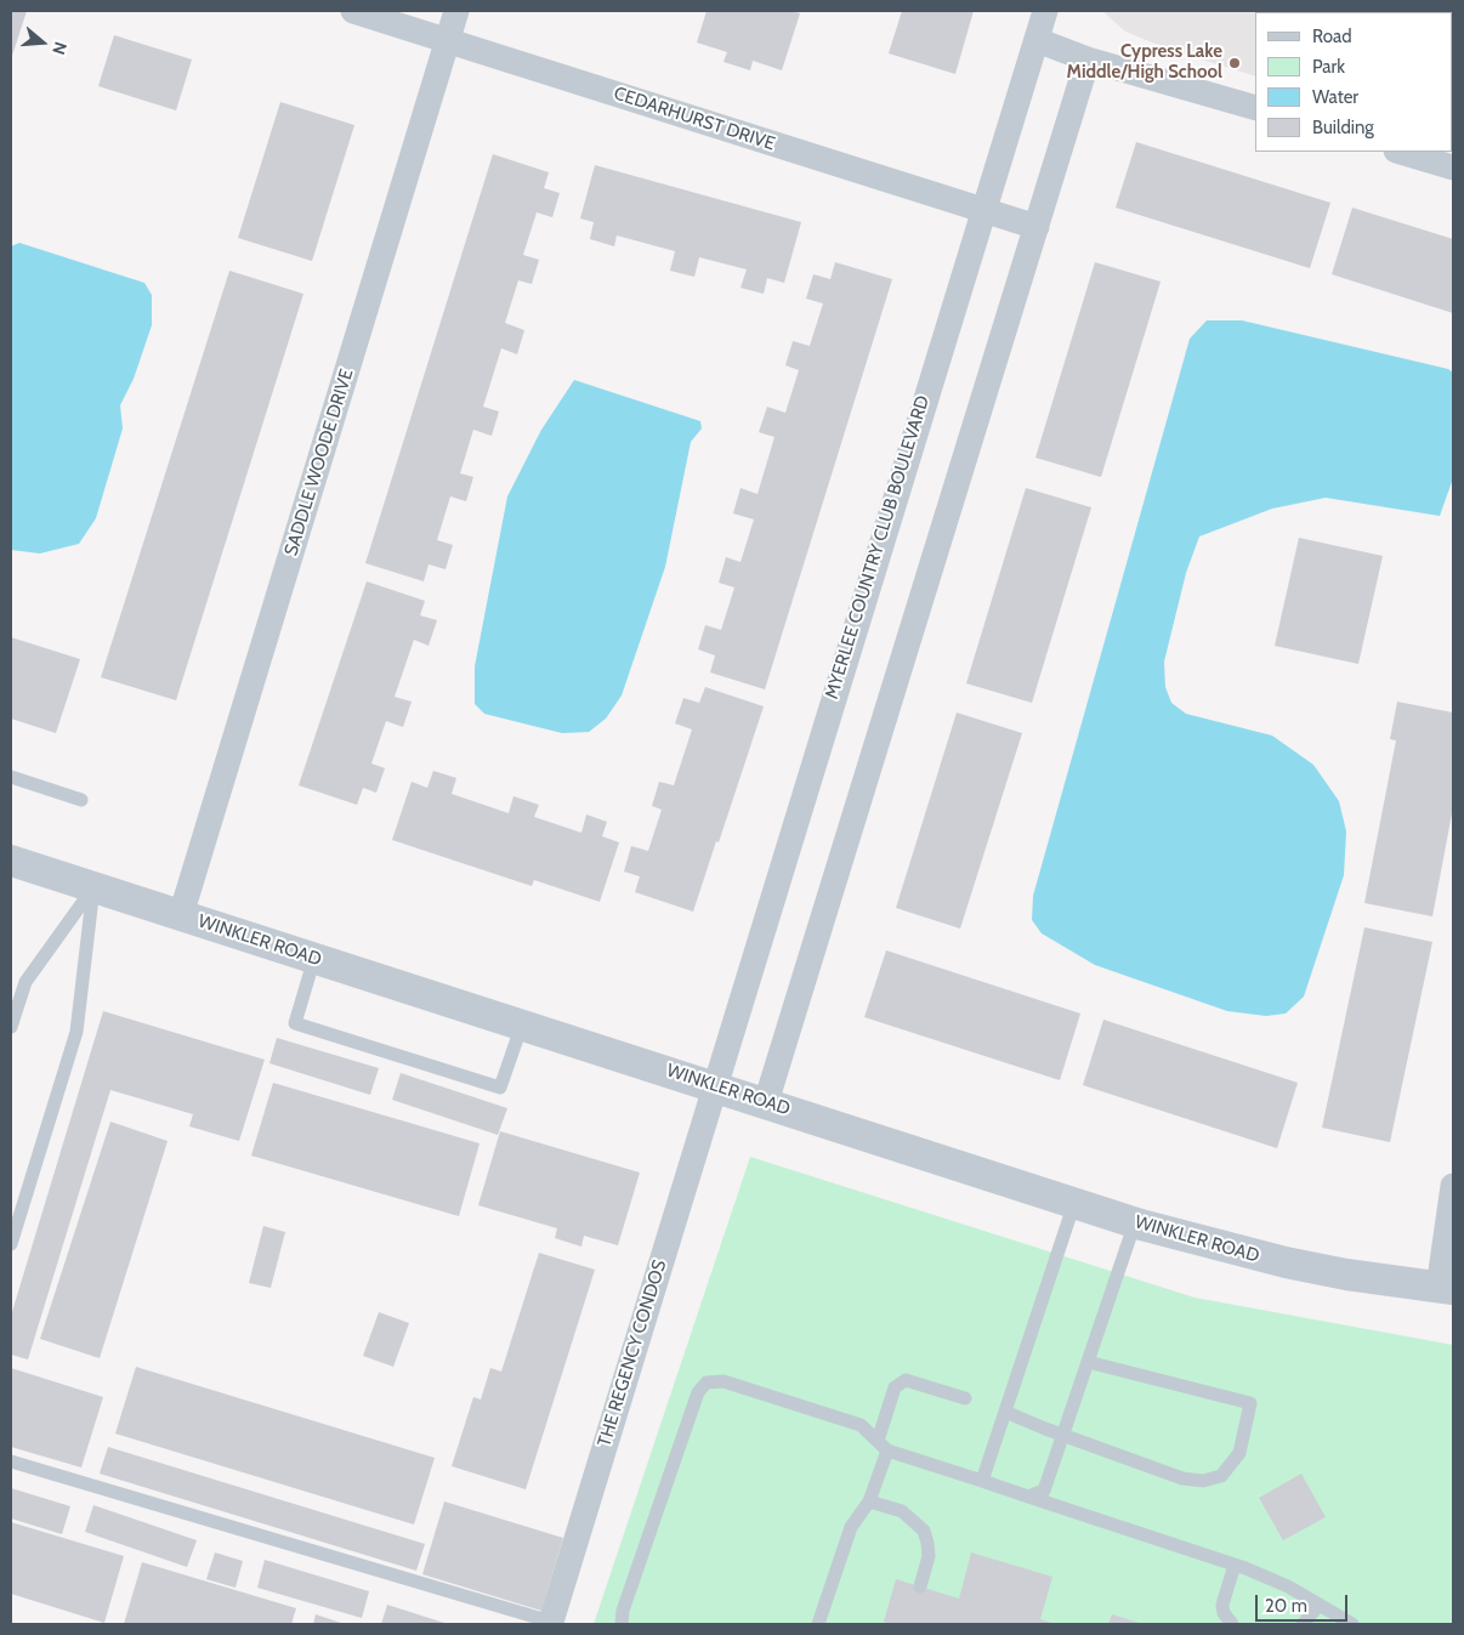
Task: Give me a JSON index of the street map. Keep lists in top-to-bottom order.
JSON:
{
  "streets": {
    "street": [
      "CEDARHURST DRIVE",
      "SADDLE WOODE DRIVE",
      "MYERLEE COUNTRY CLUB BOULEVARD",
      "WINKLER ROAD",
      "THE REGENCY CONDOS"
    ]
  },
  "crossings": [
    ["CEDARHURST DRIVE", "SADDLE WOODE DRIVE"],
    ["CEDARHURST DRIVE", "MYERLEE COUNTRY CLUB BOULEVARD"],
    ["SADDLE WOODE DRIVE", "WINKLER ROAD"],
    ["MYERLEE COUNTRY CLUB BOULEVARD", "WINKLER ROAD"],
    ["MYERLEE COUNTRY CLUB BOULEVARD", "THE REGENCY CONDOS"],
    ["WINKLER ROAD", "THE REGENCY CONDOS"]
  ],
  "places": ["Cypress Lake Middle/High School"],
  "legend": [
    "Road",
    "Park",
    "Water",
    "Building"
  ],
  "scale_bar": "20 m",
  "north": "right"
}
